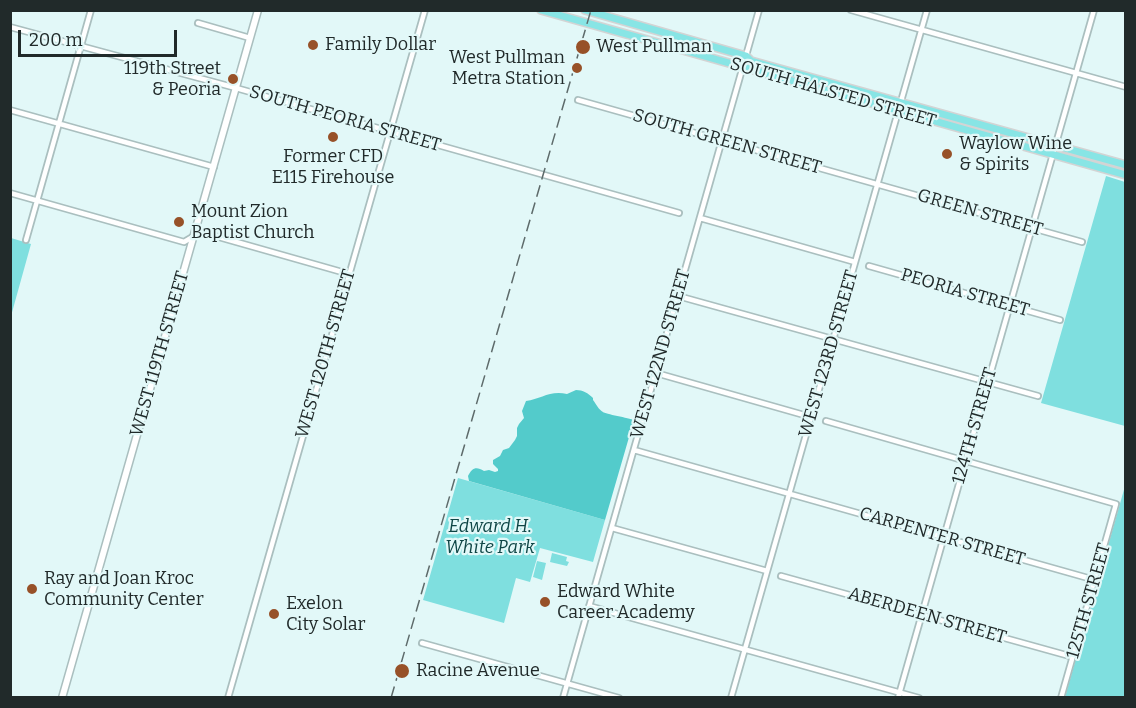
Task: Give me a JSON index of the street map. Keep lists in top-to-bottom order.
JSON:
{
  "streets": {
    "main road": ["SOUTH HALSTED STREET"],
    "street": [
      "SOUTH PEORIA STREET",
      "SOUTH GREEN STREET",
      "GREEN STREET",
      "PEORIA STREET",
      "WEST 119TH STREET",
      "WEST 120TH STREET",
      "WEST 122ND STREET",
      "WEST 123RD STREET",
      "124TH STREET",
      "CARPENTER STREET",
      "125TH STREET",
      "ABERDEEN STREET"
    ]
  },
  "crossings": [
    ["SOUTH HALSTED STREET", "WEST 122ND STREET"],
    ["SOUTH HALSTED STREET", "WEST 123RD STREET"],
    ["SOUTH HALSTED STREET", "124TH STREET"],
    ["SOUTH PEORIA STREET", "WEST 119TH STREET"],
    ["SOUTH PEORIA STREET", "WEST 120TH STREET"],
    ["SOUTH GREEN STREET", "GREEN STREET"],
    ["SOUTH GREEN STREET", "WEST 122ND STREET"],
    ["SOUTH GREEN STREET", "WEST 123RD STREET"],
    ["GREEN STREET", "WEST 123RD STREET"],
    ["GREEN STREET", "124TH STREET"],
    ["PEORIA STREET", "124TH STREET"],
    ["WEST 122ND STREET", "CARPENTER STREET"],
    ["WEST 123RD STREET", "CARPENTER STREET"],
    ["124TH STREET", "CARPENTER STREET"],
    ["124TH STREET", "125TH STREET"],
    ["124TH STREET", "ABERDEEN STREET"],
    ["CARPENTER STREET", "125TH STREET"],
    ["125TH STREET", "ABERDEEN STREET"]
  ],
  "parks": ["Edward H. White Park"],
  "places": [
    "Family Dollar",
    "West Pullman",
    "West Pullman Metra Station",
    "119th Street & Peoria",
    "Former CFD E115 Firehouse",
    "Waylow Wine & Spirits",
    "Mount Zion Baptist Church",
    "Ray and Joan Kroc Community Center",
    "Edward White Career Academy",
    "Exelon City Solar",
    "Racine Avenue"
  ],
  "scale_bar": "200 m"
}
